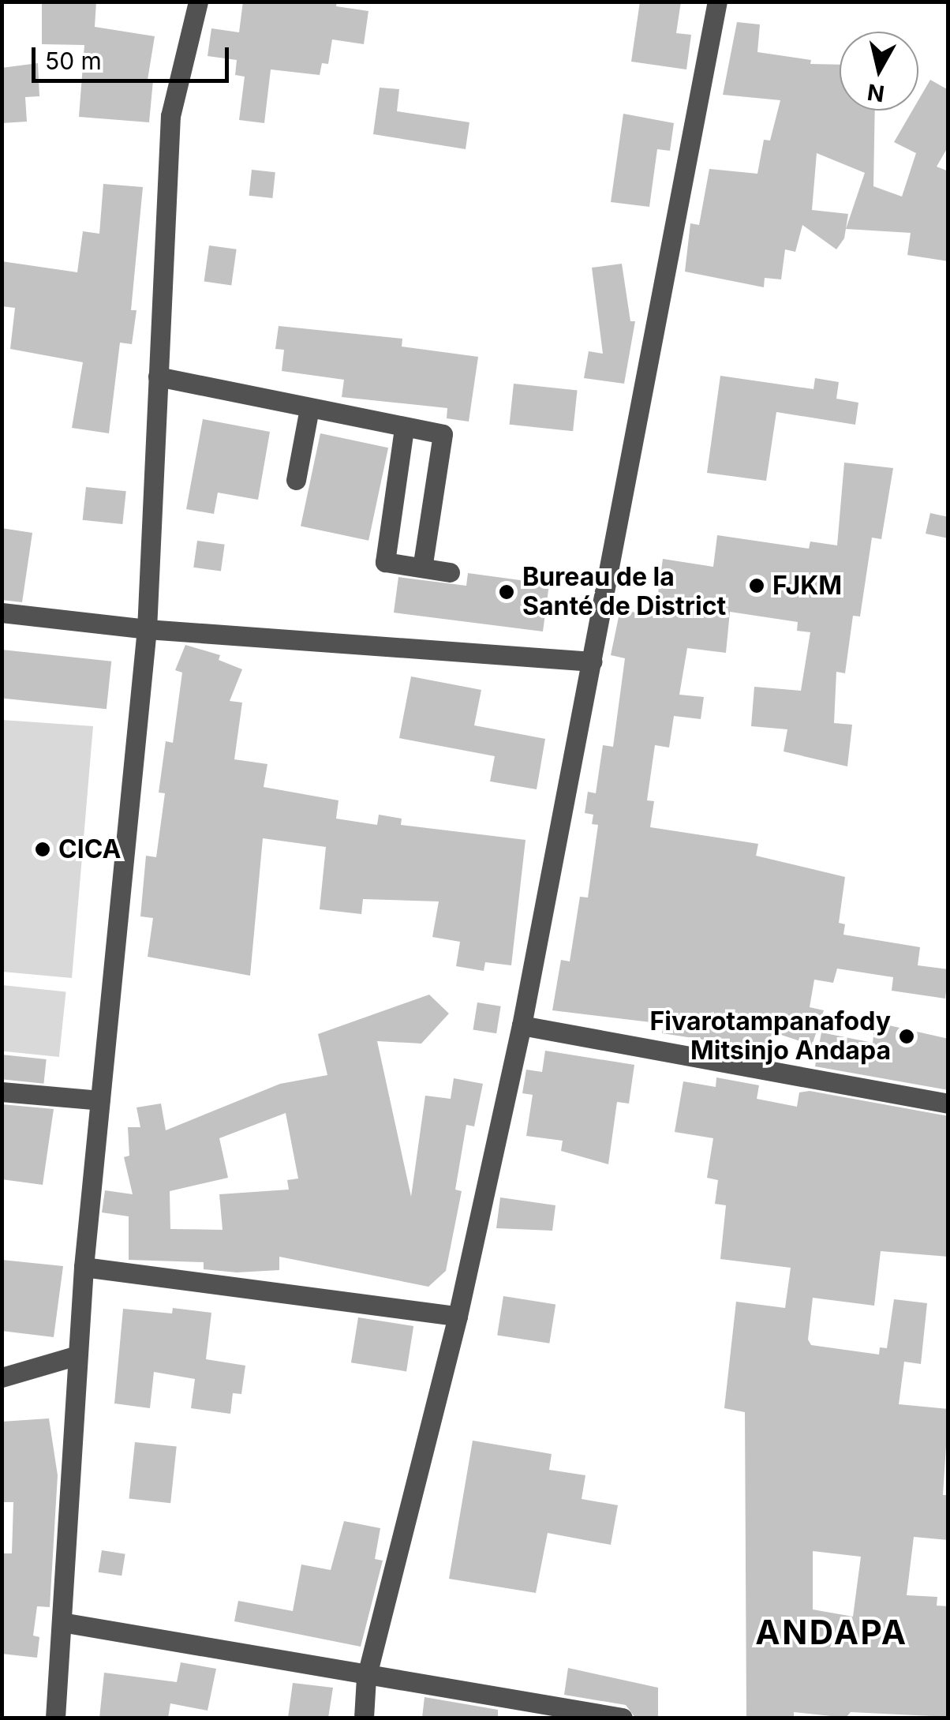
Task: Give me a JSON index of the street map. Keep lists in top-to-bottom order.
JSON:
{
  "districts": ["ANDAPA"],
  "places": [
    "FJKM",
    "Bureau de la Santé de District",
    "CICA",
    "Fivarotampanafody Mitsinjo Andapa"
  ],
  "scale_bar": "50 m",
  "north": "bottom"
}
